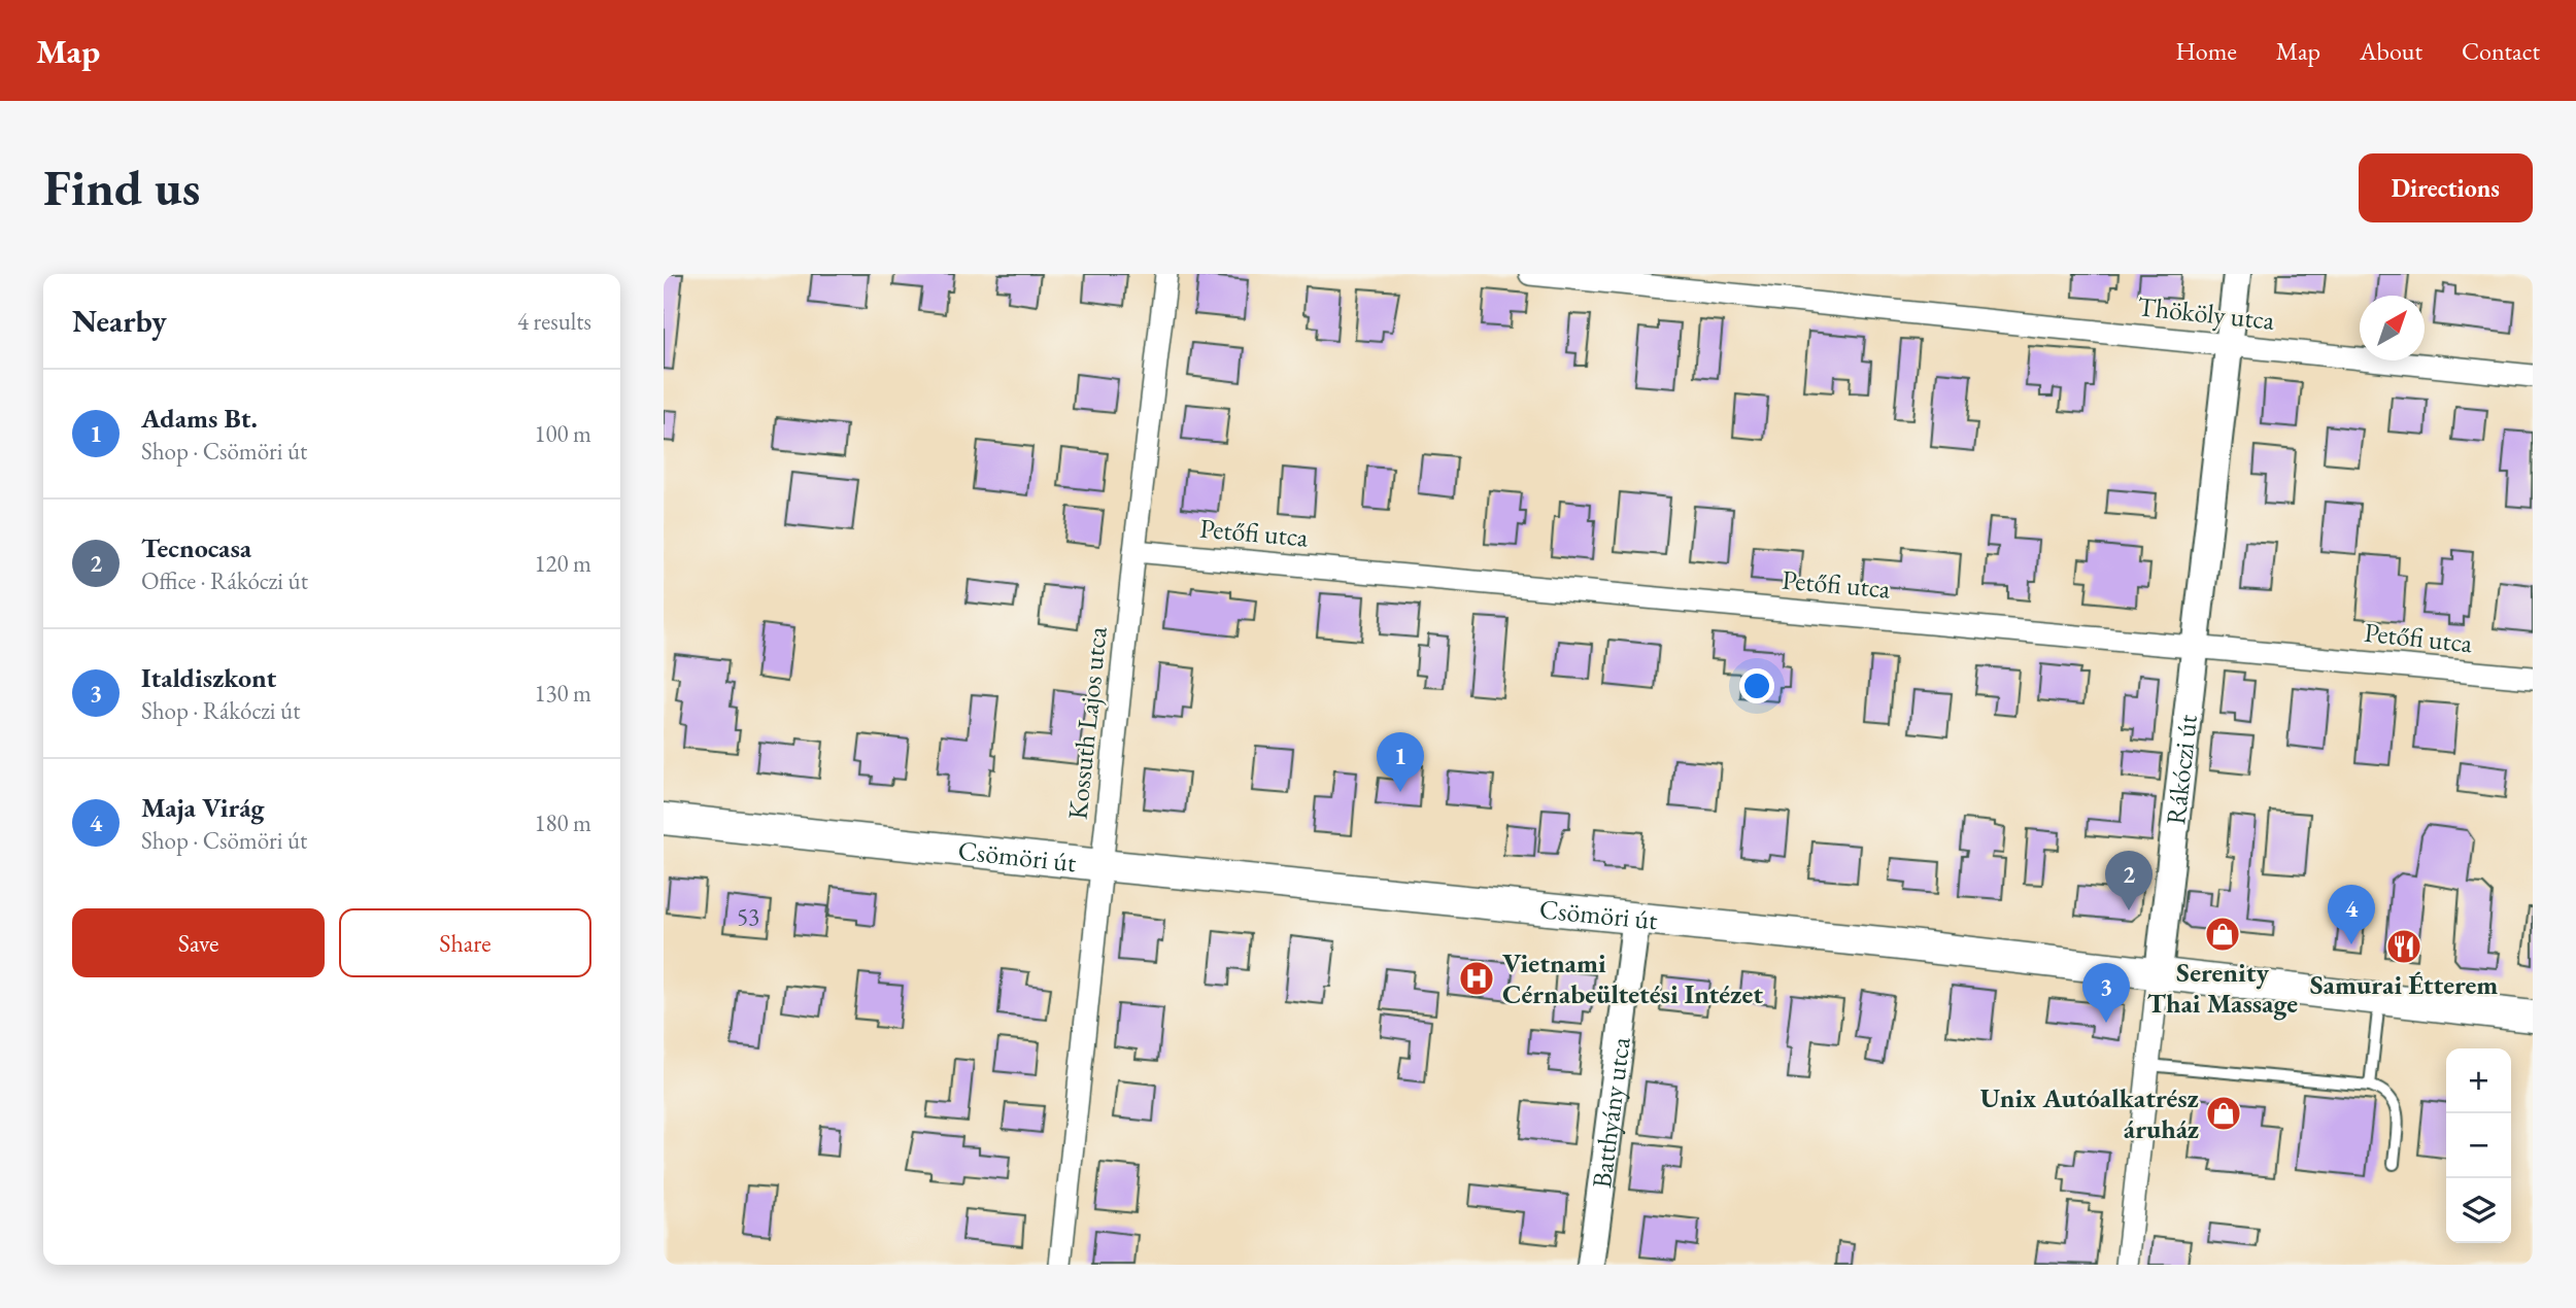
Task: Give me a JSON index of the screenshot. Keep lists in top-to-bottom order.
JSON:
{
  "streets": {
    "main road": ["Csömöri út"],
    "street": [
      "Thököly utca",
      "Petőfi utca",
      "Kossuth Lajos utca",
      "Rákóczi út",
      "Batthyány utca"
    ]
  },
  "crossings": [
    ["Thököly utca", "Rákóczi út"],
    ["Petőfi utca", "Kossuth Lajos utca"],
    ["Petőfi utca", "Rákóczi út"],
    ["Kossuth Lajos utca", "Csömöri út"],
    ["Rákóczi út", "Csömöri út"],
    ["Csömöri út", "Batthyány utca"]
  ],
  "places": {
    "shop": ["Serenity Thai Massage", "Unix Autóalkatrész áruház"],
    "restaurant": ["Samurai Étterem"],
    "hospital": ["Vietnami Cérnabeültetési Intézet"]
  },
  "house_numbers": ["53"],
  "north": "top right",
  "page": {
    "header": "Map",
    "nav": [
      "Home",
      "Map",
      "About",
      "Contact"
    ],
    "buttons": [
      "Directions",
      ["Save", "Share"]
    ],
    "title": "Find us",
    "heading": ["Nearby", "4 results"],
    "list": [
      {
        "mark": "1",
        "name": "Adams Bt.",
        "note": "Shop · Csömöri út",
        "value": "100 m"
      },
      {
        "mark": "2",
        "name": "Tecnocasa",
        "note": "Office · Rákóczi út",
        "value": "120 m"
      },
      {
        "mark": "3",
        "name": "Italdiszkont",
        "note": "Shop · Rákóczi út",
        "value": "130 m"
      },
      {
        "mark": "4",
        "name": "Maja Virág",
        "note": "Shop · Csömöri út",
        "value": "180 m"
      }
    ],
    "pins": [
      "1",
      "2",
      "4",
      "3"
    ],
    "map_buttons": ["+", "−"]
  }
}
